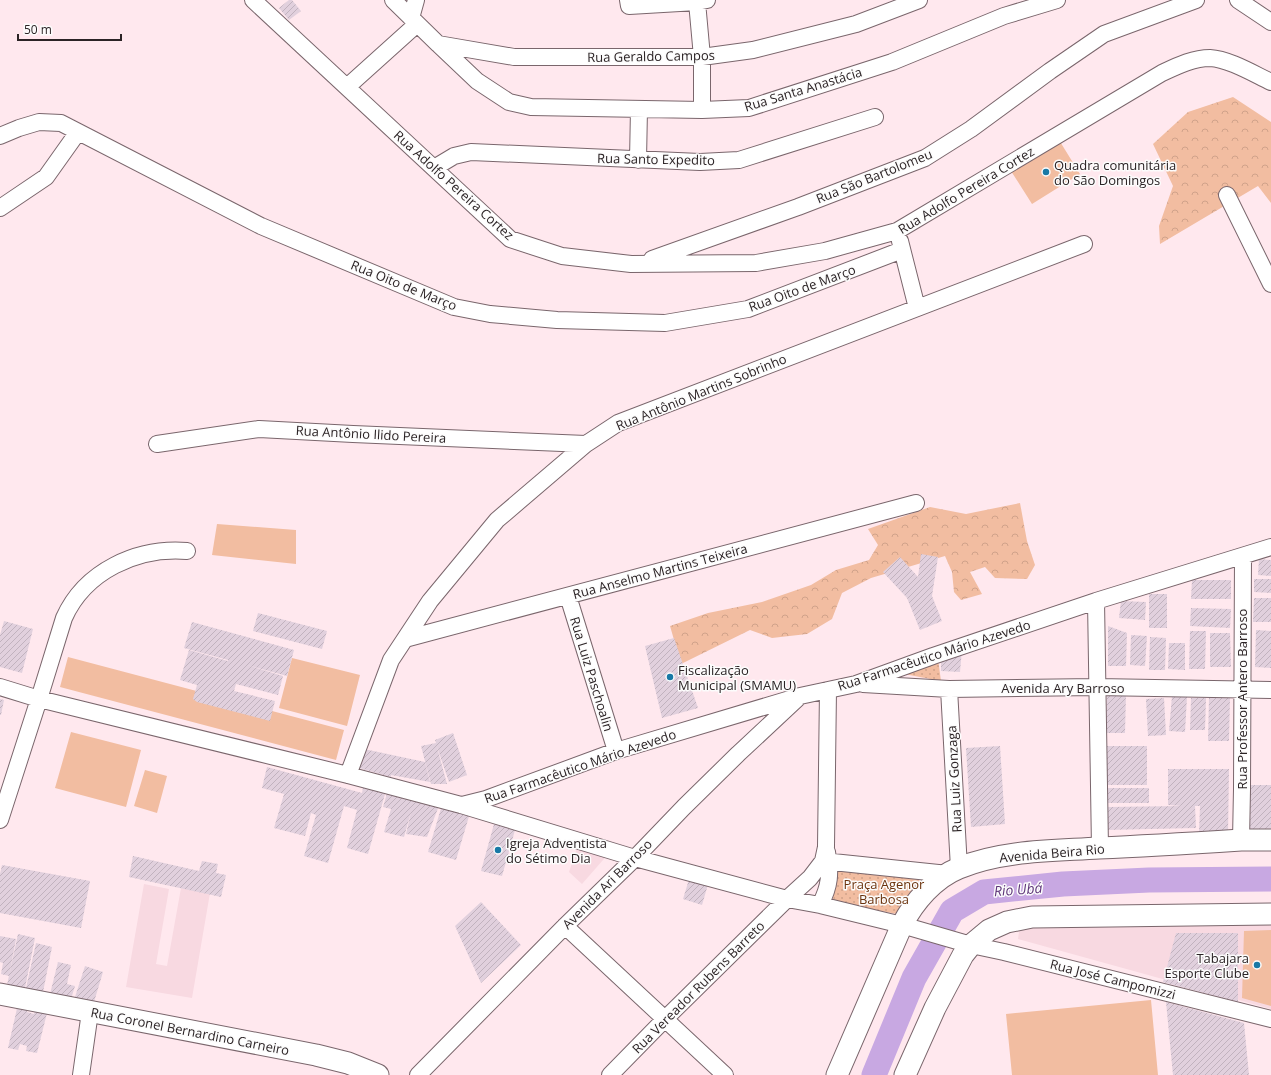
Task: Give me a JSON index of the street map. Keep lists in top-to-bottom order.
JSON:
{
  "streets": {
    "main road": ["Avenida Beira Rio", "Rua Coronel Bernardino Carneiro"],
    "street": [
      "Rua Geraldo Campos",
      "Rua Santa Anastácia",
      "Rua Santo Expedito",
      "Rua São Bartolomeu",
      "Rua Adolfo Pereira Cortez",
      "Rua Oito de Março",
      "Rua Antônio Martins Sobrinho",
      "Rua Antônio Ilido Pereira",
      "Rua Anselmo Martins Teixeira",
      "Rua Farmacêutico Mário Azevedo",
      "Rua Luiz Paschoalin",
      "Avenida Ary Barroso",
      "Rua Professor Antero Barroso",
      "Rua Luiz Gonzaga",
      "Avenida Ari Barroso",
      "Rua José Campomizzi",
      "Rua Vereador Rubens Barreto"
    ]
  },
  "crossings": [
    ["Rua Geraldo Campos", "Rua Santa Anastácia"],
    ["Rua Santo Expedito", "Rua Adolfo Pereira Cortez"],
    ["Rua São Bartolomeu", "Rua Adolfo Pereira Cortez"],
    ["Rua Antônio Martins Sobrinho", "Rua Antônio Ilido Pereira"],
    ["Rua Antônio Martins Sobrinho", "Rua Anselmo Martins Teixeira"],
    ["Rua Antônio Martins Sobrinho", "Rua José Campomizzi"],
    ["Rua Anselmo Martins Teixeira", "Rua Luiz Paschoalin"],
    ["Rua Farmacêutico Mário Azevedo", "Rua Luiz Paschoalin"],
    ["Rua Farmacêutico Mário Azevedo", "Avenida Ary Barroso"],
    ["Rua Farmacêutico Mário Azevedo", "Rua Professor Antero Barroso"],
    ["Rua Farmacêutico Mário Azevedo", "Avenida Ari Barroso"],
    ["Rua Farmacêutico Mário Azevedo", "Rua José Campomizzi"],
    ["Avenida Ary Barroso", "Rua Professor Antero Barroso"],
    ["Avenida Ary Barroso", "Rua Luiz Gonzaga"],
    ["Rua Professor Antero Barroso", "Avenida Beira Rio"],
    ["Rua Luiz Gonzaga", "Avenida Beira Rio"],
    ["Avenida Beira Rio", "Rua José Campomizzi"],
    ["Avenida Ari Barroso", "Rua José Campomizzi"],
    ["Rua José Campomizzi", "Rua Vereador Rubens Barreto"]
  ],
  "water": ["Rio Ubá"],
  "parks": ["Praça Agenor Barbosa"],
  "places": [
    "Quadra comunitária do São Domingos",
    "Fiscalização Municipal (SMAMU)",
    "Igreja Adventista do Sétimo Dia",
    "Tabajara Esporte Clube"
  ],
  "scale_bar": "50 m"
}
